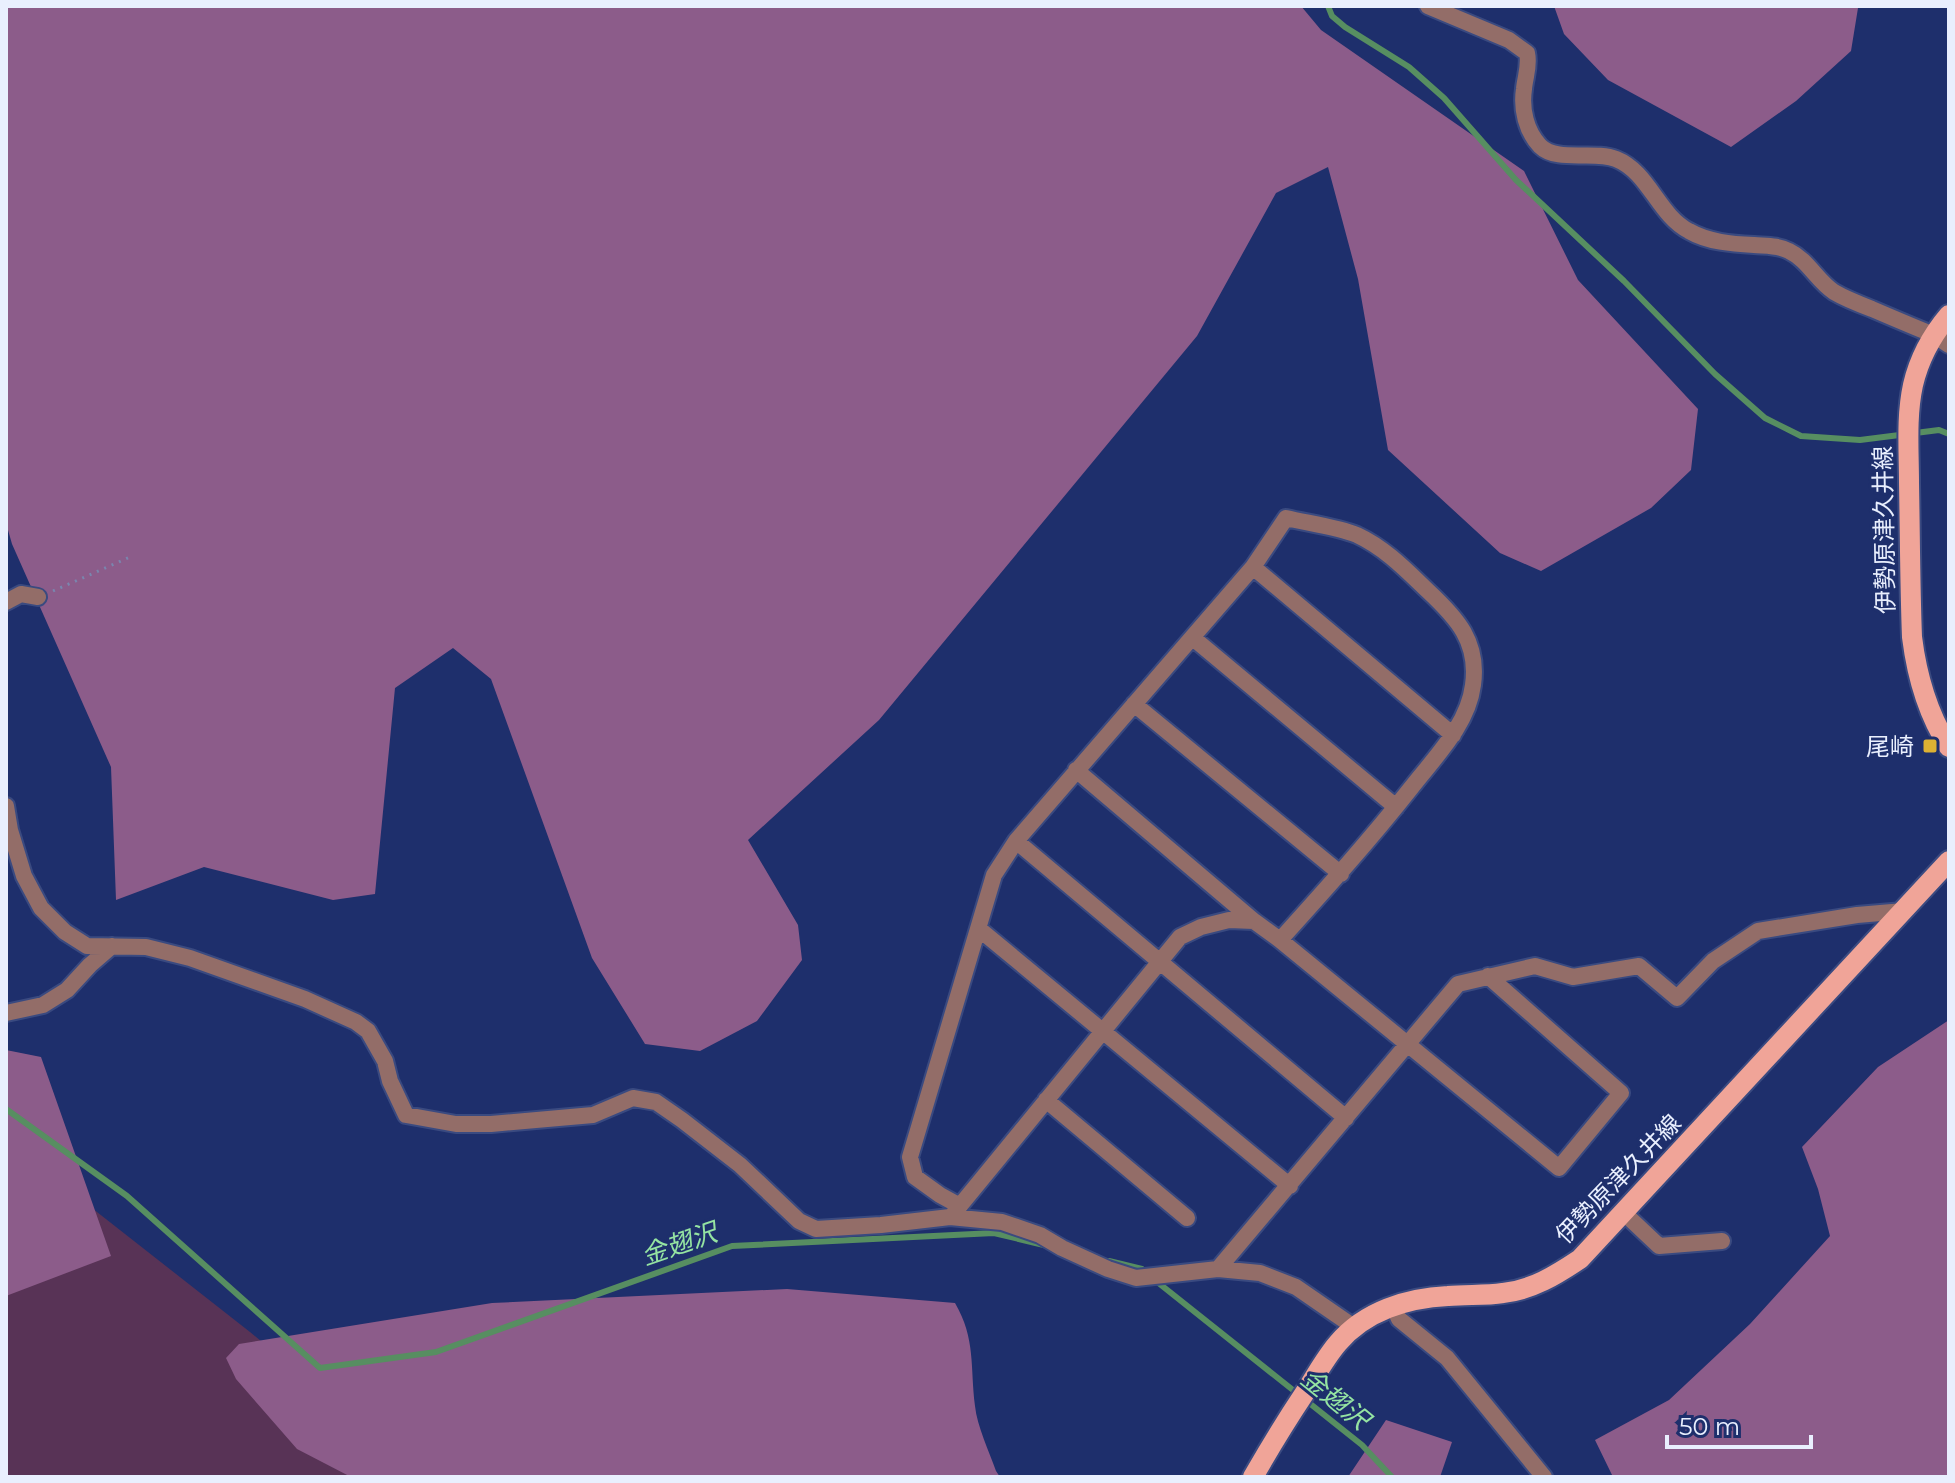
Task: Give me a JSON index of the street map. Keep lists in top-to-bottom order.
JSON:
{
  "streets": {
    "main road": ["伊勢原津久井線"]
  },
  "water": ["金翅沢"],
  "places": {
    "transit": ["尾崎"]
  },
  "scale_bar": "50 m"
}
